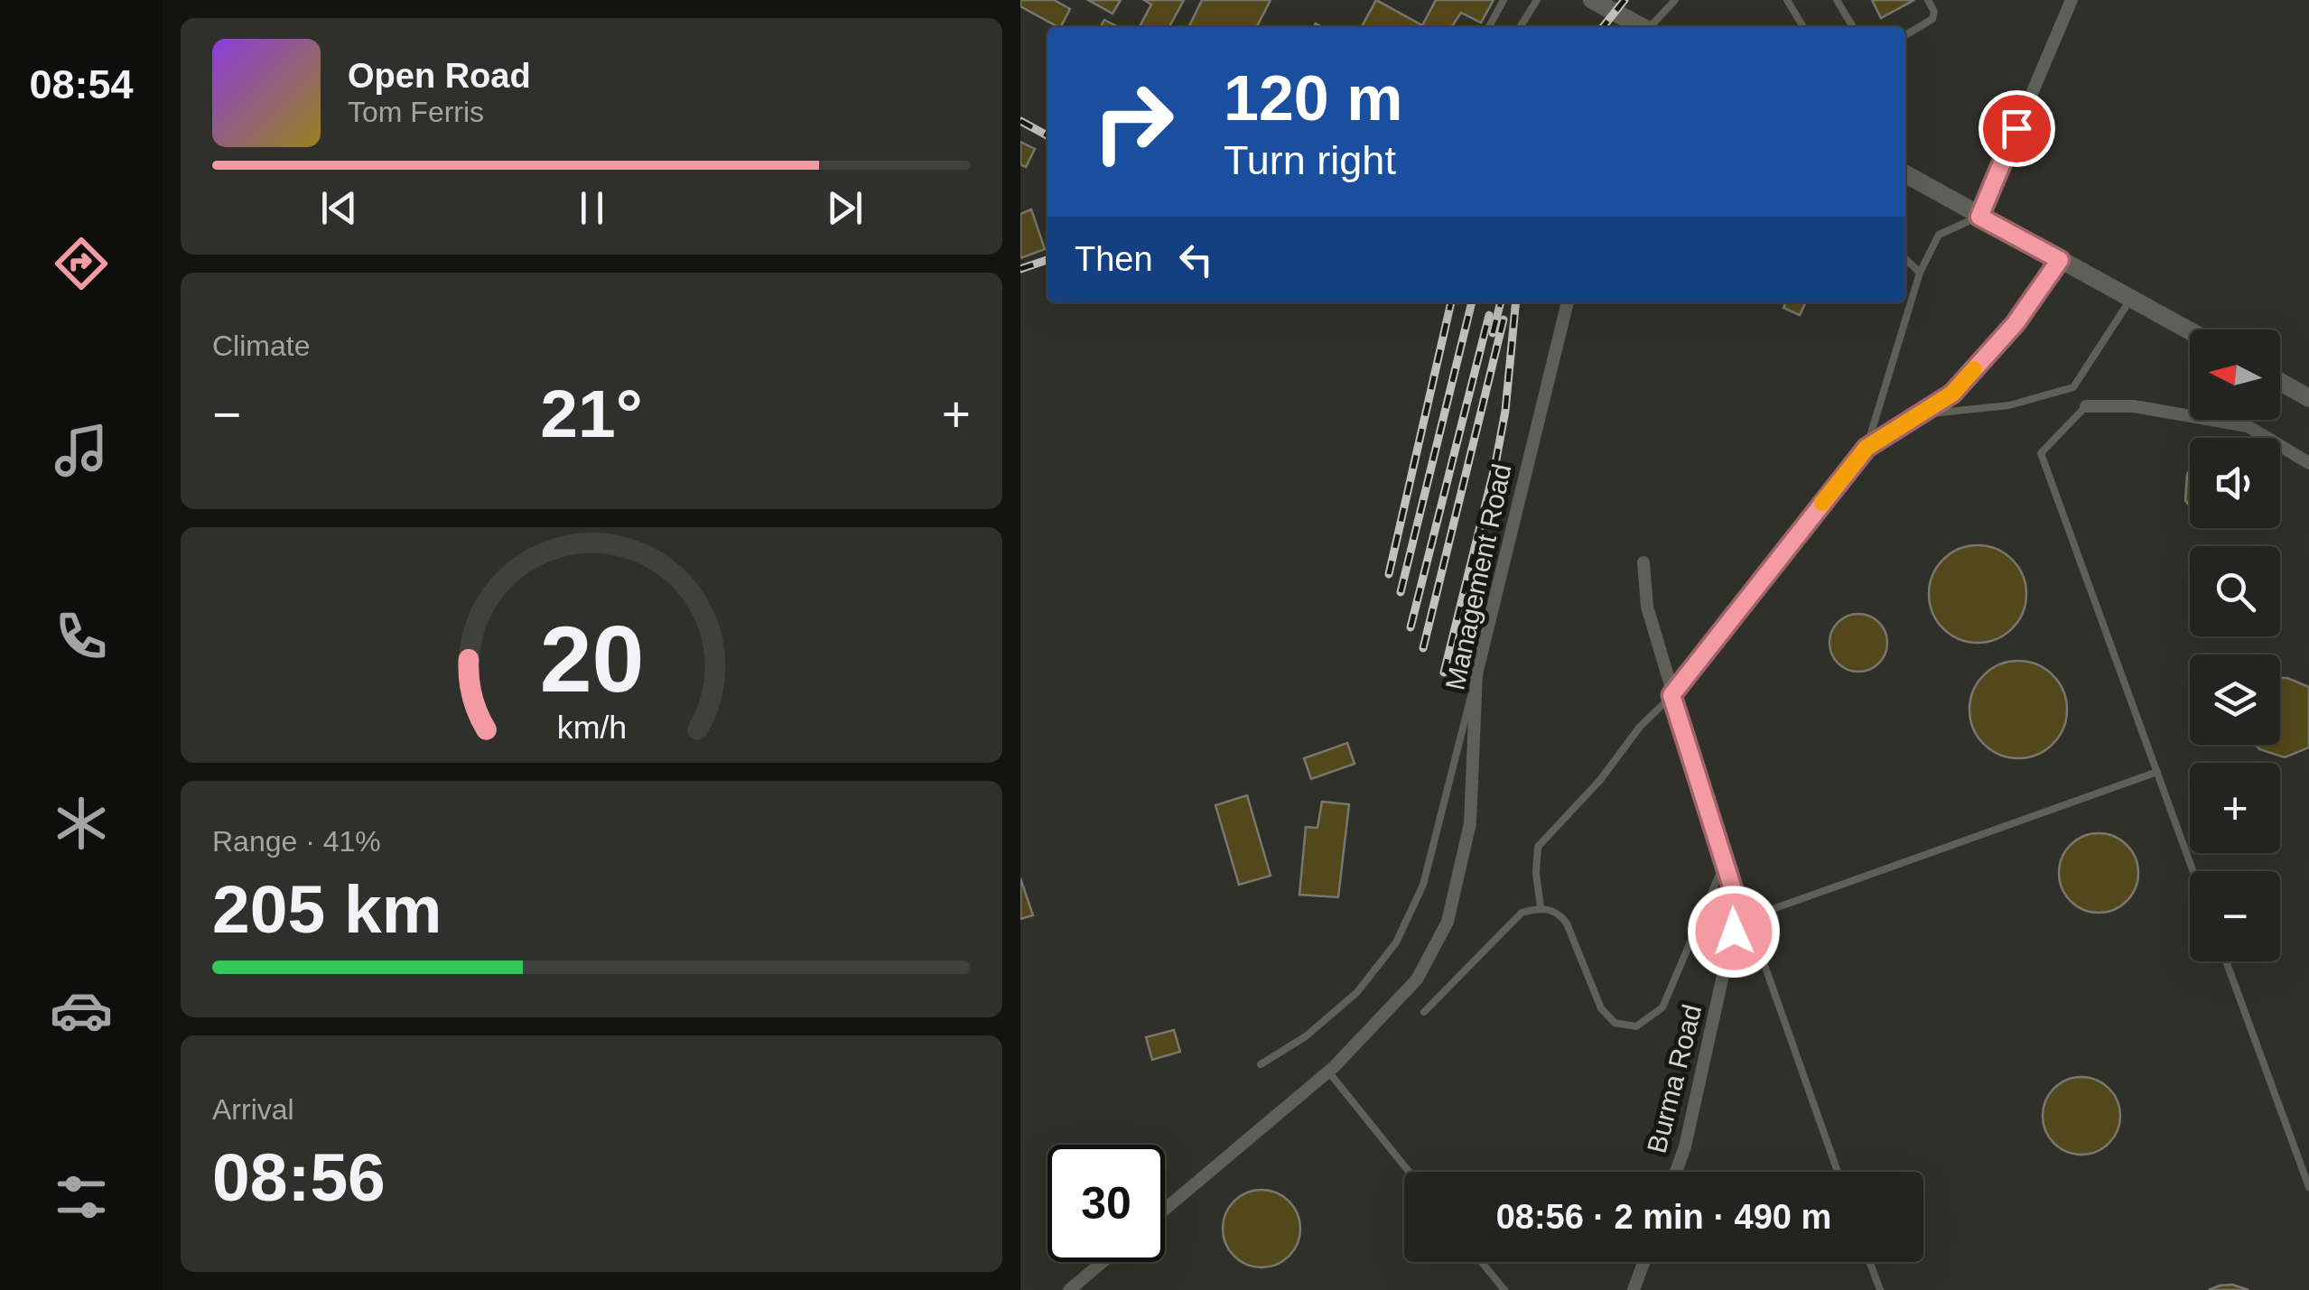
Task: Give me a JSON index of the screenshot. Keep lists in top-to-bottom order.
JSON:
{
  "streets": {
    "street": ["Management Road", "Burma Road"]
  },
  "north": "left",
  "page": {
    "tabs": "08:54",
    "turn": ["120 m", "Turn right"],
    "song": ["Open Road", "Tom Ferris"],
    "then": "Then",
    "tile": [
      "Climate",
      ["Range · 41%", "205 km"],
      ["Arrival", "08:56"]
    ],
    "map_buttons": ["+", "−"],
    "heat": ["−", "21°", "+"],
    "limit": "30",
    "trip": "08:56 · 2 min · 490 m",
    "gauge": ["20", "km/h"]
  }
}
